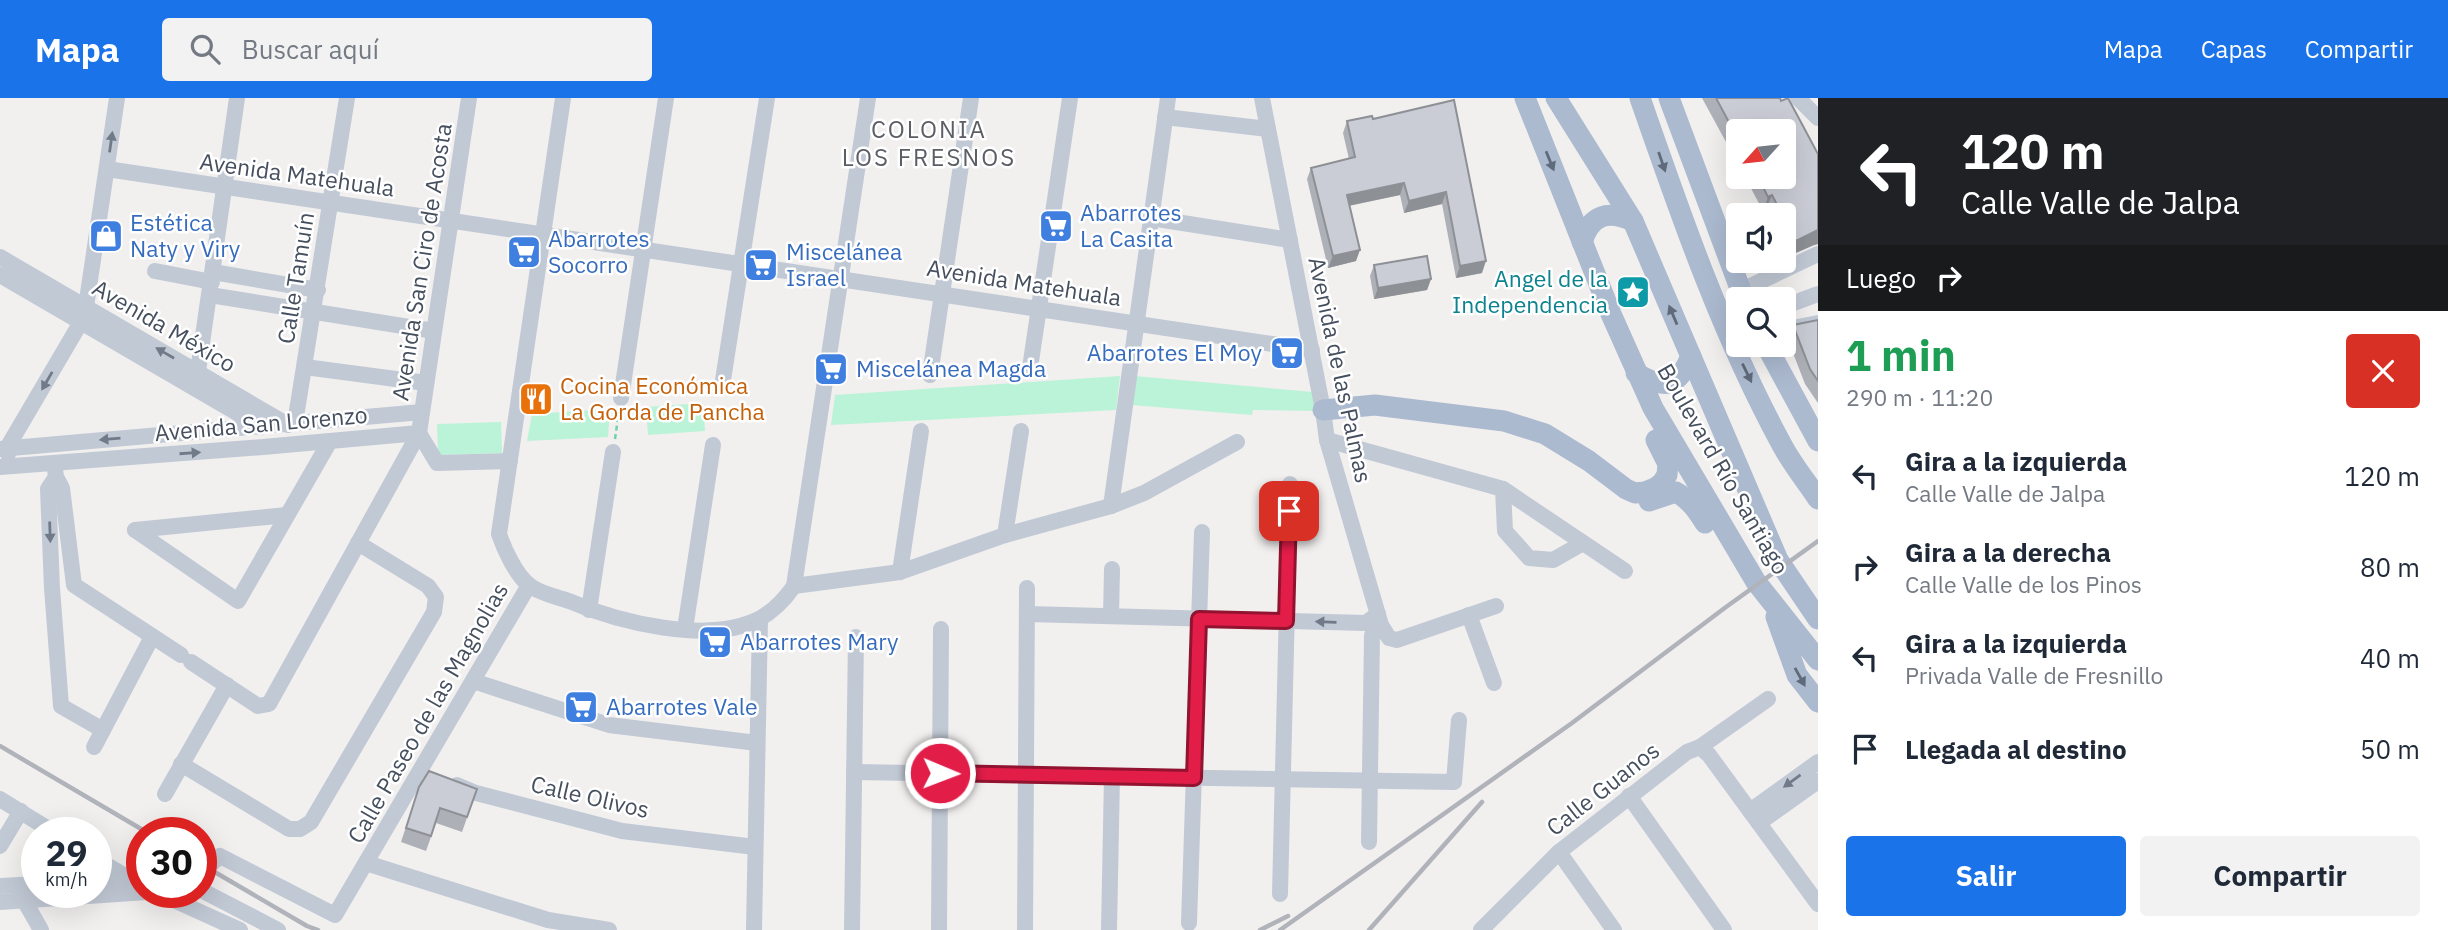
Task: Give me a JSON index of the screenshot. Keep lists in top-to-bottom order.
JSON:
{
  "streets": {
    "main road": ["Boulevard Río Santiago"],
    "street": [
      "Avenida Matehuala",
      "Avenida San Ciro de Acosta",
      "Calle Tamuín",
      "Avenida México",
      "Avenida de las Palmas",
      "Avenida San Lorenzo",
      "Calle Paseo de las Magnolias",
      "Calle Guanos",
      "Calle Olivos"
    ]
  },
  "crossings": [
    ["Avenida Matehuala", "Avenida San Ciro de Acosta"],
    ["Avenida Matehuala", "Calle Tamuín"],
    ["Avenida Matehuala", "Avenida de las Palmas"],
    ["Avenida San Ciro de Acosta", "Avenida San Lorenzo"],
    ["Calle Tamuín", "Avenida México"],
    ["Calle Tamuín", "Avenida San Lorenzo"],
    ["Avenida México", "Avenida San Lorenzo"],
    ["Calle Paseo de las Magnolias", "Calle Olivos"]
  ],
  "districts": ["COLONIA LOS FRESNOS"],
  "places": {
    "supermarket": [
      "Abarrotes La Casita",
      "Abarrotes Socorro",
      "Miscelánea Israel",
      "Abarrotes El Moy",
      "Miscelánea Magda",
      "Abarrotes Mary",
      "Abarrotes Vale"
    ],
    "shop": ["Estética Naty y Viry"],
    "place": ["Angel de la Independencia"],
    "restaurant": ["Cocina Económica La Gorda de Pancha"]
  },
  "north": "bottom left",
  "page": {
    "header": "Mapa",
    "search": "Buscar aquí",
    "nav": ["Mapa", "Capas", "Compartir"],
    "turn": ["120 m", "Calle Valle de Jalpa"],
    "then": "Luego",
    "heading": ["1 min", "290 m · 11:20"],
    "list": [
      {
        "name": "Gira a la izquierda",
        "note": "Calle Valle de Jalpa",
        "value": "120 m"
      },
      {
        "name": "Gira a la derecha",
        "note": "Calle Valle de los Pinos",
        "value": "80 m"
      },
      {
        "name": "Gira a la izquierda",
        "note": "Privada Valle de Fresnillo",
        "value": "40 m"
      },
      {
        "name": "Llegada al destino",
        "value": "50 m"
      }
    ],
    "speed": "29 km/h",
    "limit": "30",
    "buttons": ["Salir", "Compartir"]
  }
}
